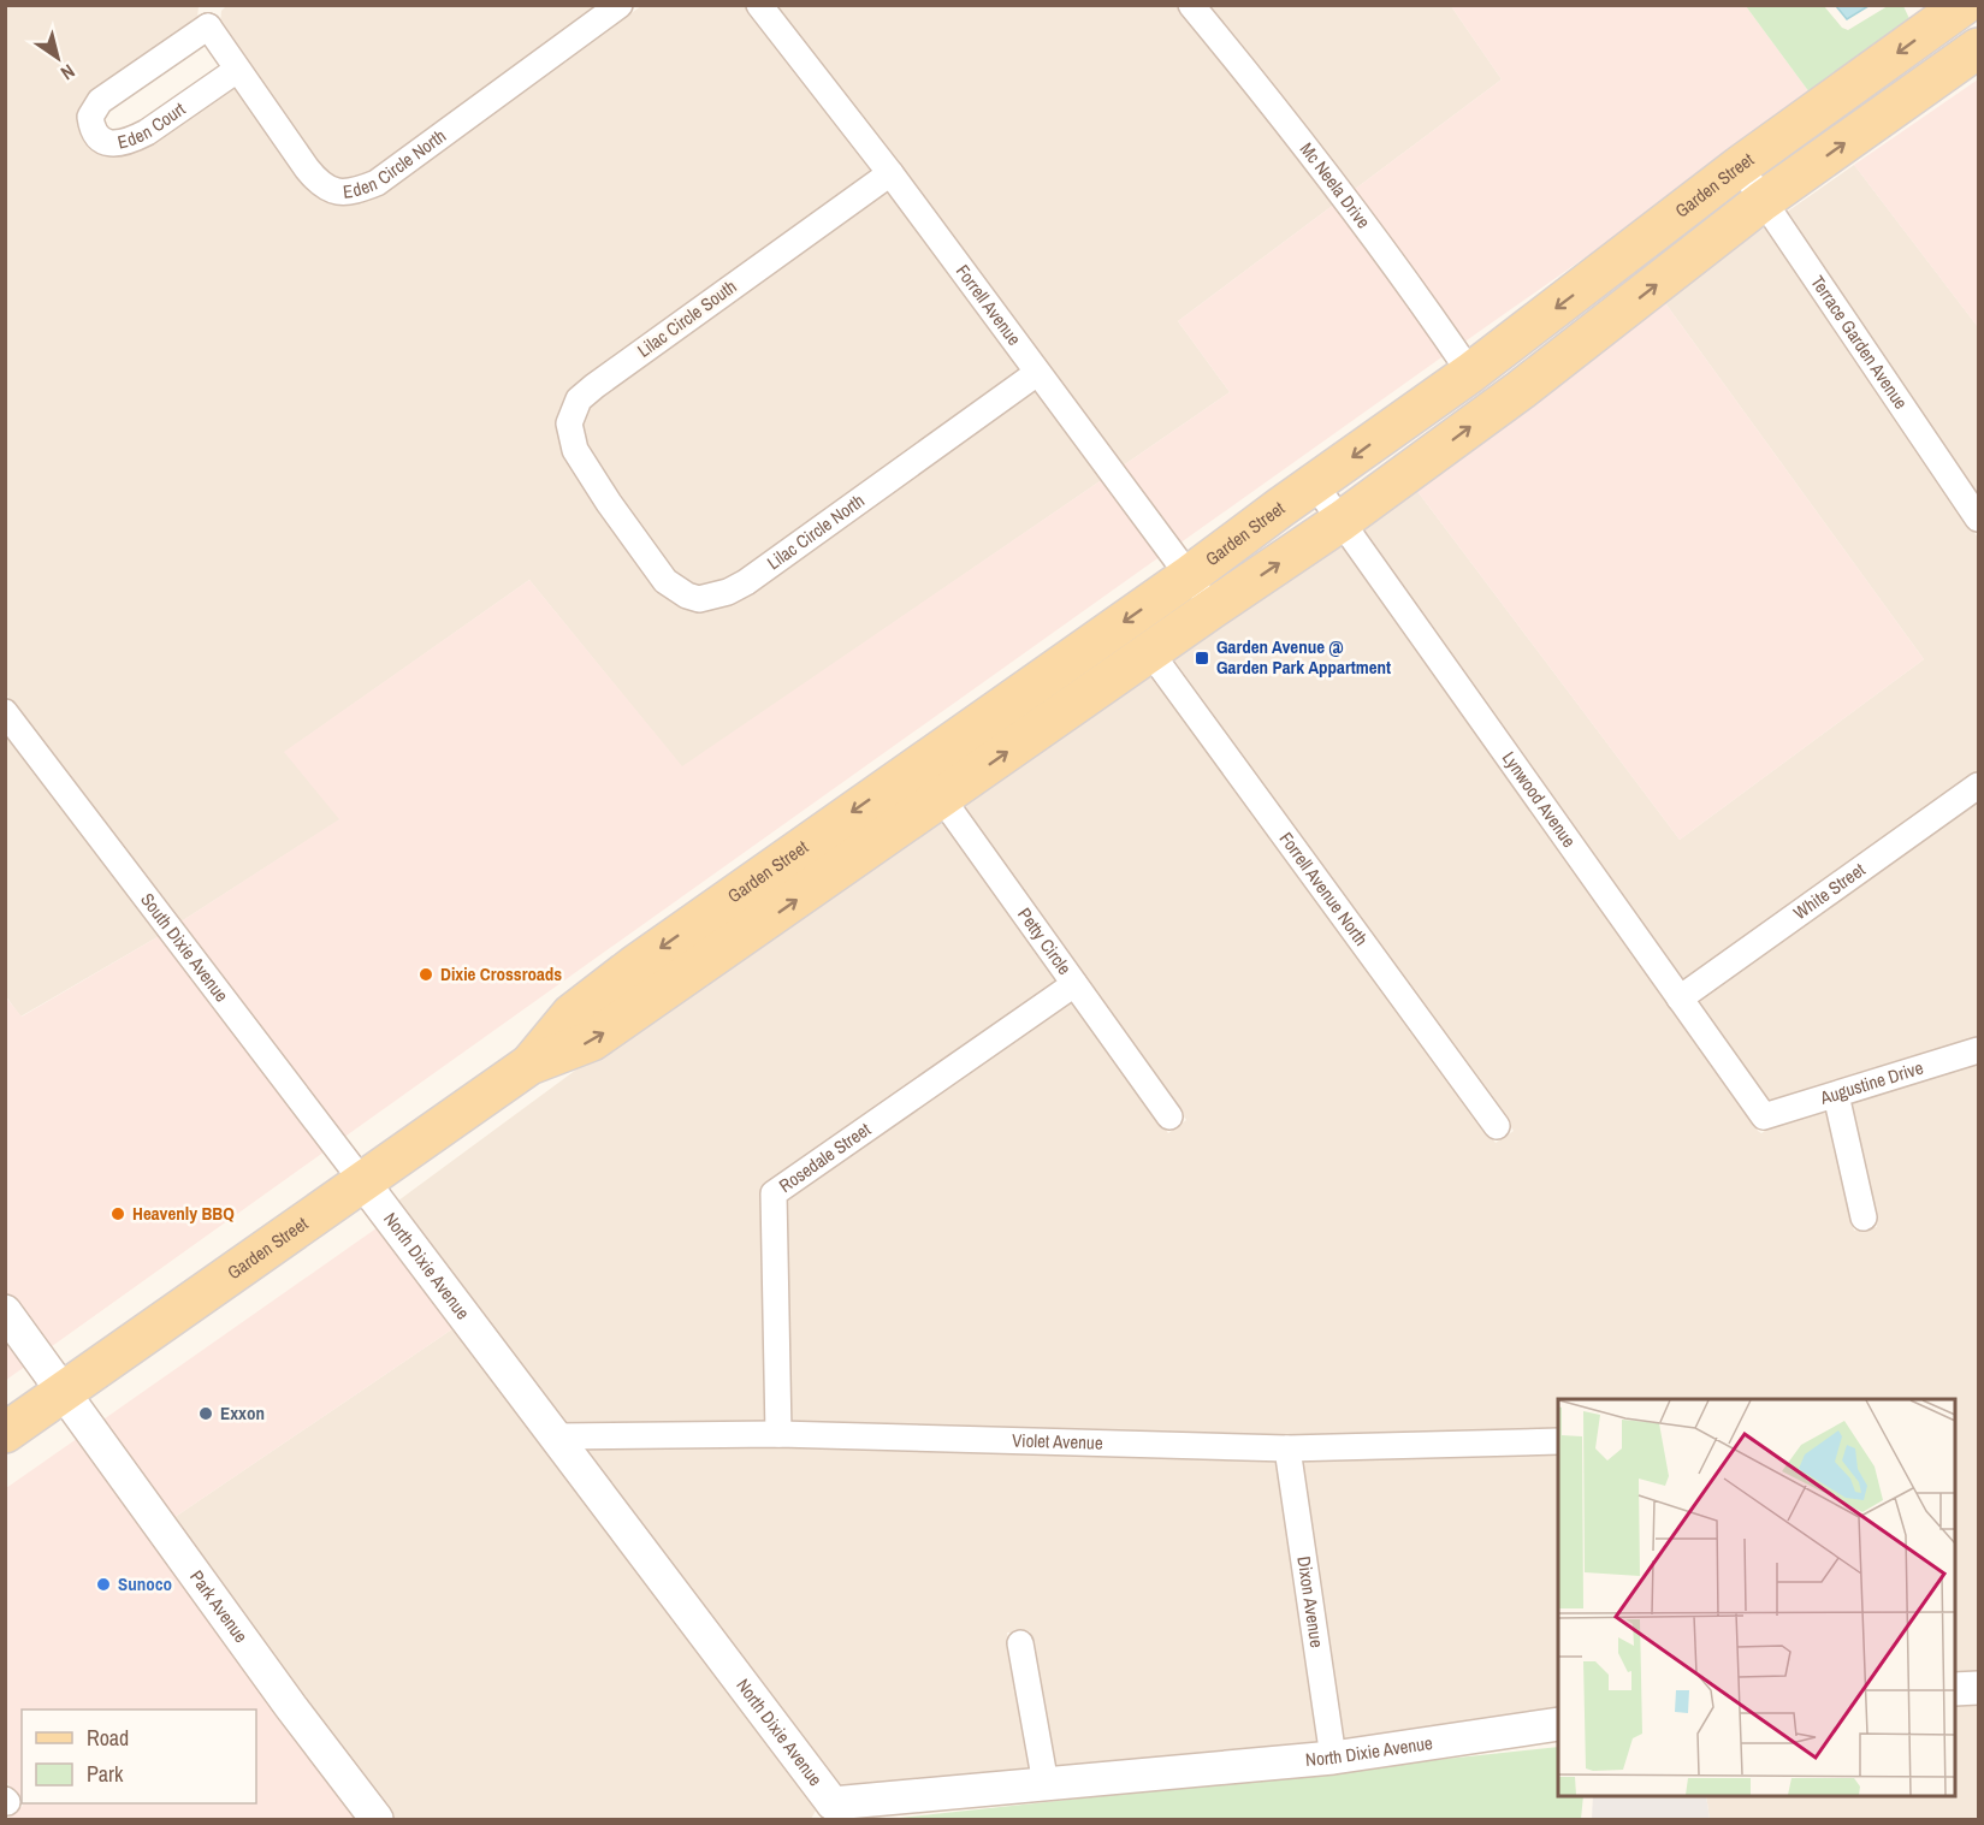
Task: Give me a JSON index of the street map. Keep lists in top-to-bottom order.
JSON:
{
  "streets": {
    "main road": ["Garden Street"],
    "street": [
      "Eden Court",
      "Eden Circle North",
      "Mc Neela Drive",
      "Forrell Avenue",
      "Lilac Circle South",
      "Terrace Garden Avenue",
      "Lilac Circle North",
      "Lynwood Avenue",
      "Forrell Avenue North",
      "White Street",
      "Petty Circle",
      "South Dixie Avenue",
      "Augustine Drive",
      "Rosedale Street",
      "North Dixie Avenue",
      "Violet Avenue",
      "Dixon Avenue",
      "Park Avenue"
    ]
  },
  "crossings": [
    ["Eden Court", "Eden Circle North"],
    ["Mc Neela Drive", "Garden Street"],
    ["Garden Street", "Forrell Avenue"],
    ["Garden Street", "Terrace Garden Avenue"],
    ["Garden Street", "Lynwood Avenue"],
    ["Garden Street", "Forrell Avenue North"],
    ["Garden Street", "Petty Circle"],
    ["Garden Street", "South Dixie Avenue"],
    ["Garden Street", "North Dixie Avenue"],
    ["Garden Street", "Park Avenue"],
    ["Forrell Avenue", "Lilac Circle South"],
    ["Forrell Avenue", "Lilac Circle North"],
    ["Lilac Circle South", "Lilac Circle North"],
    ["Lynwood Avenue", "White Street"],
    ["Lynwood Avenue", "Augustine Drive"],
    ["Petty Circle", "Rosedale Street"],
    ["South Dixie Avenue", "North Dixie Avenue"],
    ["Rosedale Street", "Violet Avenue"],
    ["North Dixie Avenue", "Violet Avenue"],
    ["North Dixie Avenue", "Dixon Avenue"],
    ["Violet Avenue", "Dixon Avenue"]
  ],
  "places": {
    "transit": ["Garden Avenue @ Garden Park Appartment"],
    "other": [
      "Dixie Crossroads",
      "Heavenly BBQ",
      "Exxon",
      "Sunoco"
    ]
  },
  "legend": ["Road", "Park"],
  "north": "bottom right"
}
